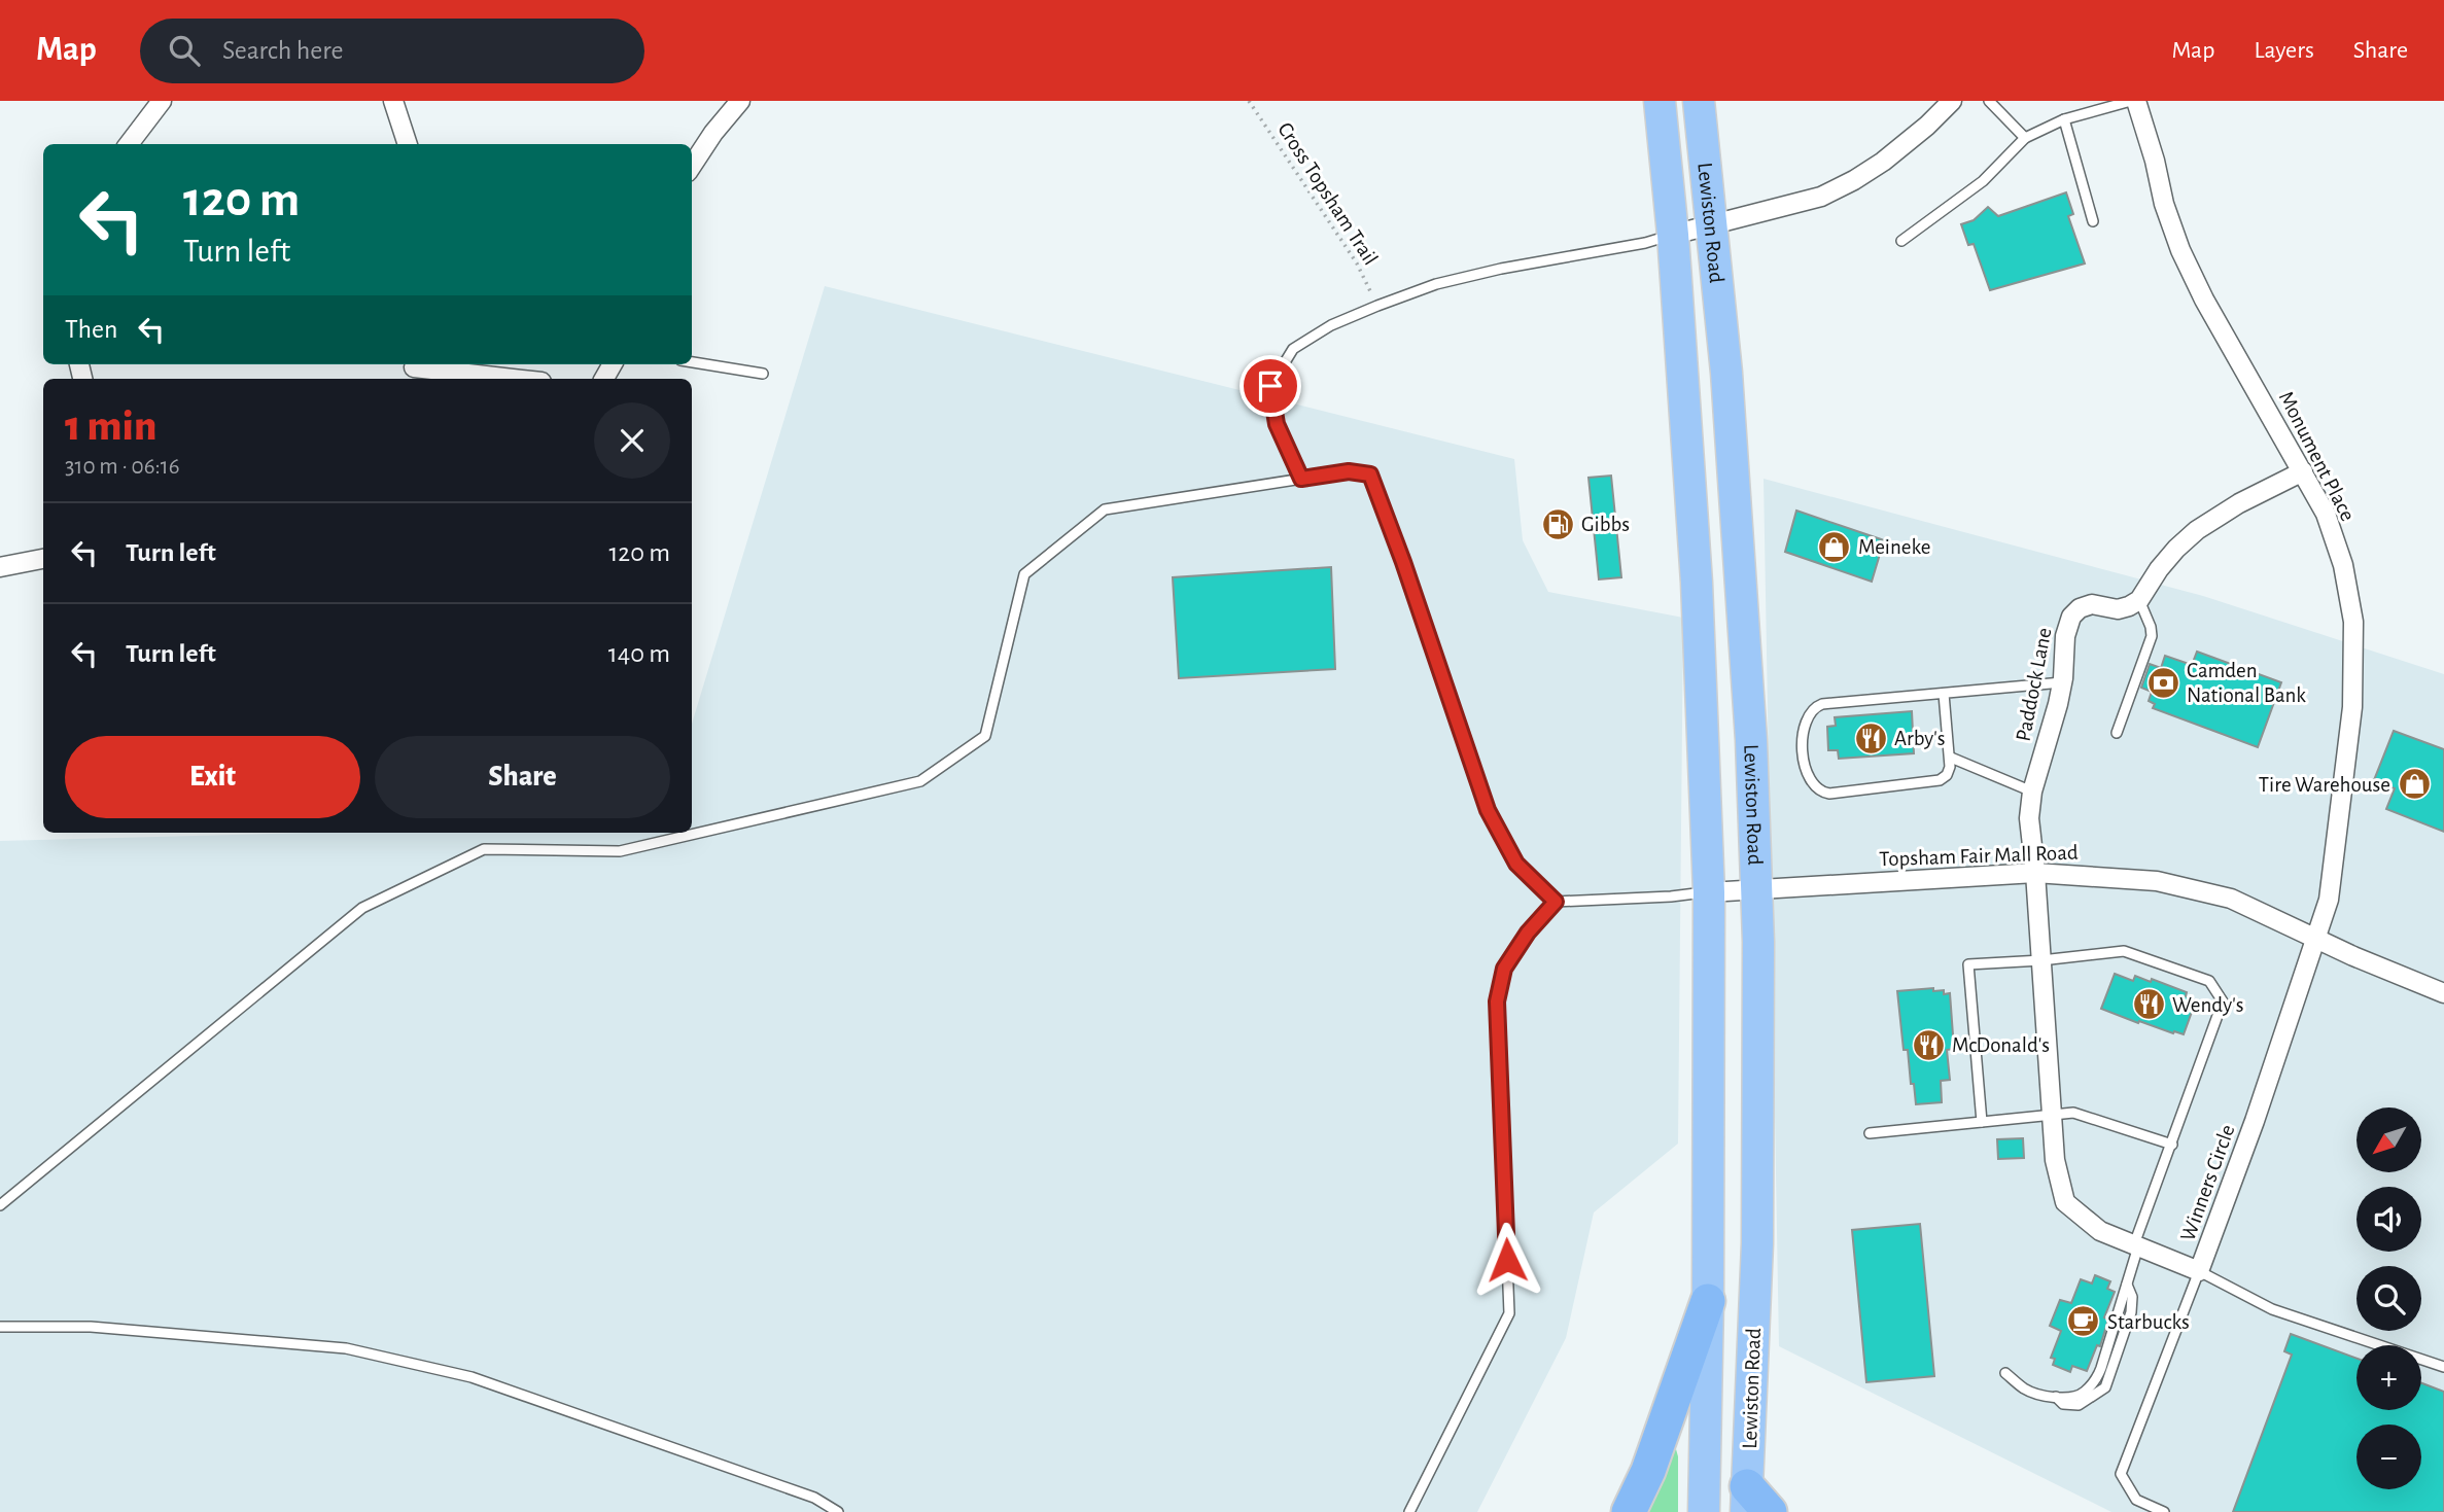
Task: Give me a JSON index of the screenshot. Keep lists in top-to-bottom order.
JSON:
{
  "streets": {
    "highway": ["Lewiston Road"],
    "street": [
      "Monument Place",
      "Paddock Lane",
      "Topsham Fair Mall Road",
      "Winners Circle"
    ],
    "path": ["Cross Topsham Trail"]
  },
  "crossings": [
    ["Lewiston Road", "Topsham Fair Mall Road"],
    ["Monument Place", "Topsham Fair Mall Road"],
    ["Monument Place", "Winners Circle"],
    ["Paddock Lane", "Topsham Fair Mall Road"],
    ["Paddock Lane", "Winners Circle"],
    ["Topsham Fair Mall Road", "Winners Circle"]
  ],
  "places": {
    "fuel station": ["Gibbs"],
    "shop": ["Meineke", "Tire Warehouse"],
    "bank": ["Camden National Bank"],
    "restaurant": ["Arby's", "Wendy's", "McDonald's"],
    "cafe": ["Starbucks"]
  },
  "north": "bottom left",
  "page": {
    "header": "Map",
    "search": "Search here",
    "nav": ["Map", "Layers", "Share"],
    "turn": ["120 m", "Turn left"],
    "then": "Then",
    "heading": ["1 min", "310 m · 06:16"],
    "list": [
      {
        "name": "Turn left",
        "value": "120 m"
      },
      {
        "name": "Turn left",
        "value": "140 m"
      }
    ],
    "buttons": ["Exit", "Share"],
    "map_buttons": ["+", "−"]
  }
}
